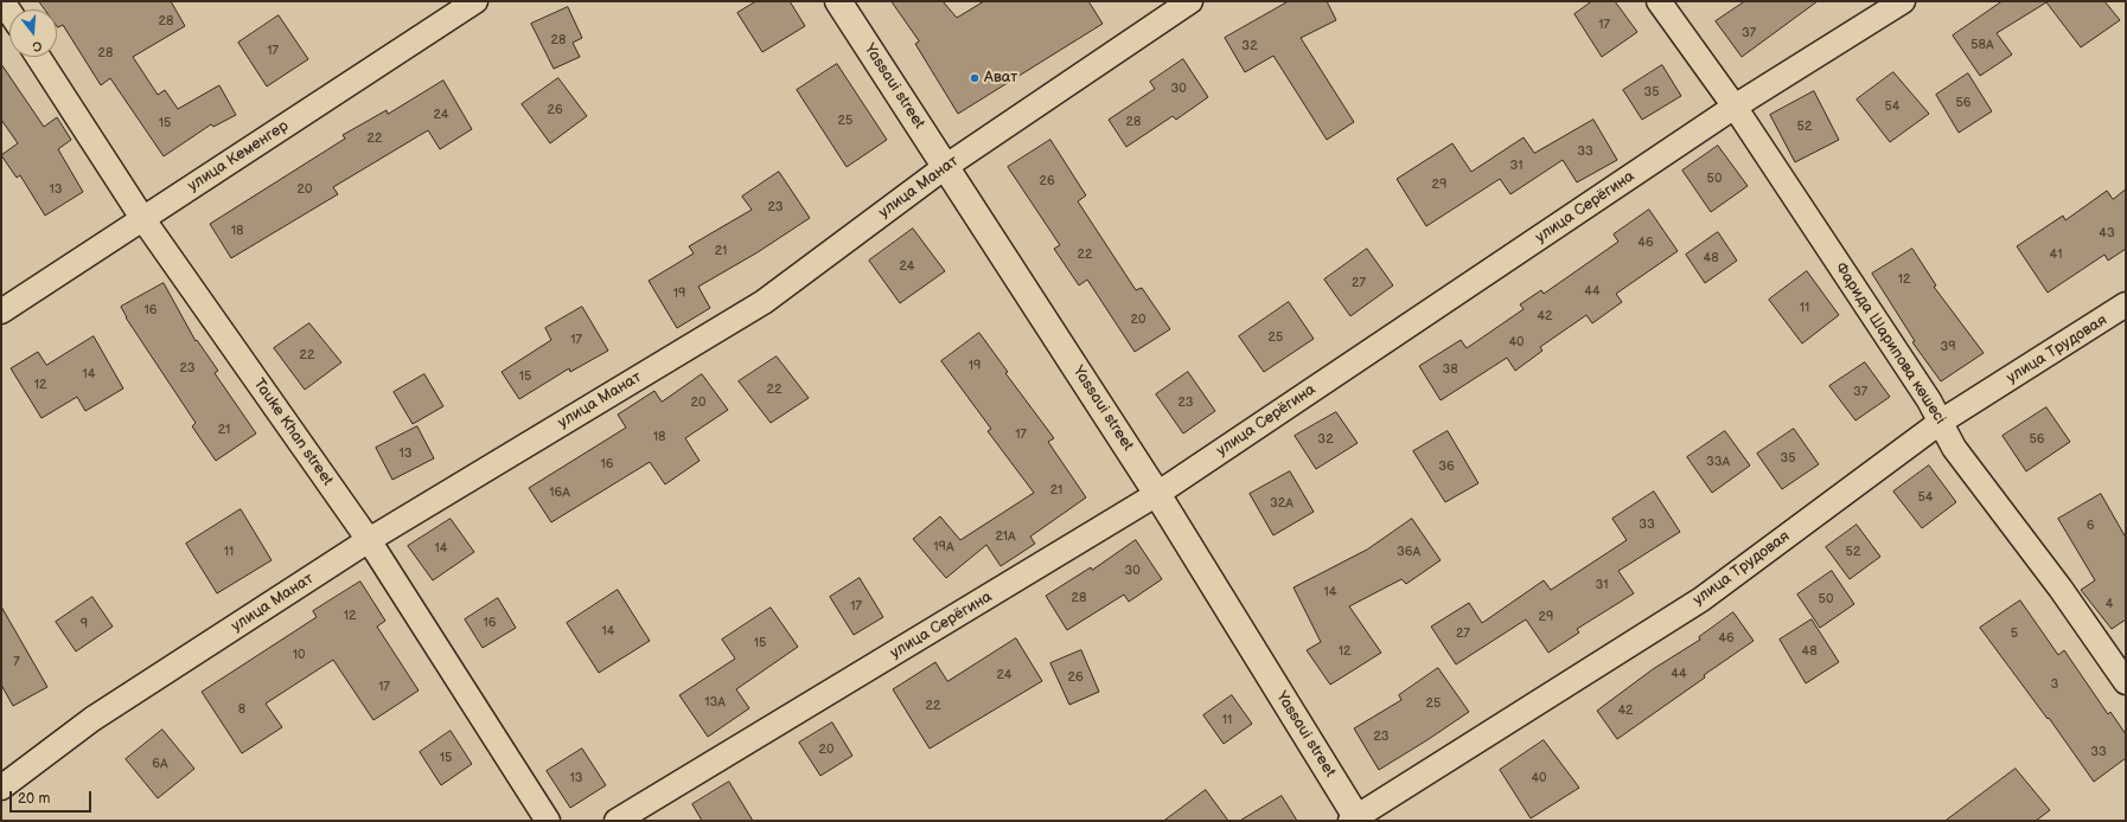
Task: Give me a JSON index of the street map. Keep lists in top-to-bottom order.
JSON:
{
  "streets": {
    "main road": ["Yassaui street"],
    "street": [
      "улица Кеменгер",
      "улица Манат",
      "улица Серёгина",
      "Фарида Шарипова көшесі",
      "улица Трудовая",
      "Tauke Khan street"
    ]
  },
  "crossings": [
    ["Yassaui street", "улица Манат"],
    ["Yassaui street", "улица Серёгина"],
    ["Yassaui street", "улица Трудовая"],
    ["улица Кеменгер", "Tauke Khan street"],
    ["улица Манат", "Tauke Khan street"],
    ["улица Серёгина", "Фарида Шарипова көшесі"],
    ["Фарида Шарипова көшесі", "улица Трудовая"]
  ],
  "places": ["Ават"],
  "house_numbers": [
    "28",
    "17",
    "37",
    "28",
    "58А",
    "32",
    "17",
    "28",
    "30",
    "35",
    "56",
    "54",
    "26",
    "24",
    "25",
    "28",
    "15",
    "52",
    "22",
    "33",
    "31",
    "50",
    "26",
    "29",
    "13",
    "20",
    "23",
    "18",
    "43",
    "46",
    "21",
    "22",
    "41",
    "48",
    "24",
    "12",
    "27",
    "44",
    "19",
    "11",
    "16",
    "42",
    "20",
    "25",
    "17",
    "40",
    "39",
    "22",
    "19",
    "23",
    "38",
    "14",
    "15",
    "12",
    "22",
    "37",
    "20",
    "23",
    "21",
    "17",
    "18",
    "32",
    "56",
    "13",
    "35",
    "33А",
    "16",
    "36",
    "21",
    "16А",
    "54",
    "32А",
    "33",
    "6",
    "21А",
    "19А",
    "14",
    "11",
    "36А",
    "52",
    "30",
    "31",
    "14",
    "28",
    "50",
    "4",
    "17",
    "12",
    "29",
    "16",
    "9",
    "14",
    "27",
    "5",
    "46",
    "15",
    "12",
    "48",
    "10",
    "7",
    "44",
    "24",
    "26",
    "3",
    "17",
    "13А",
    "25",
    "22",
    "8",
    "42",
    "11",
    "23",
    "20",
    "33",
    "15",
    "6А",
    "13",
    "40"
  ],
  "scale_bar": "20 m",
  "north": "bottom"
}
